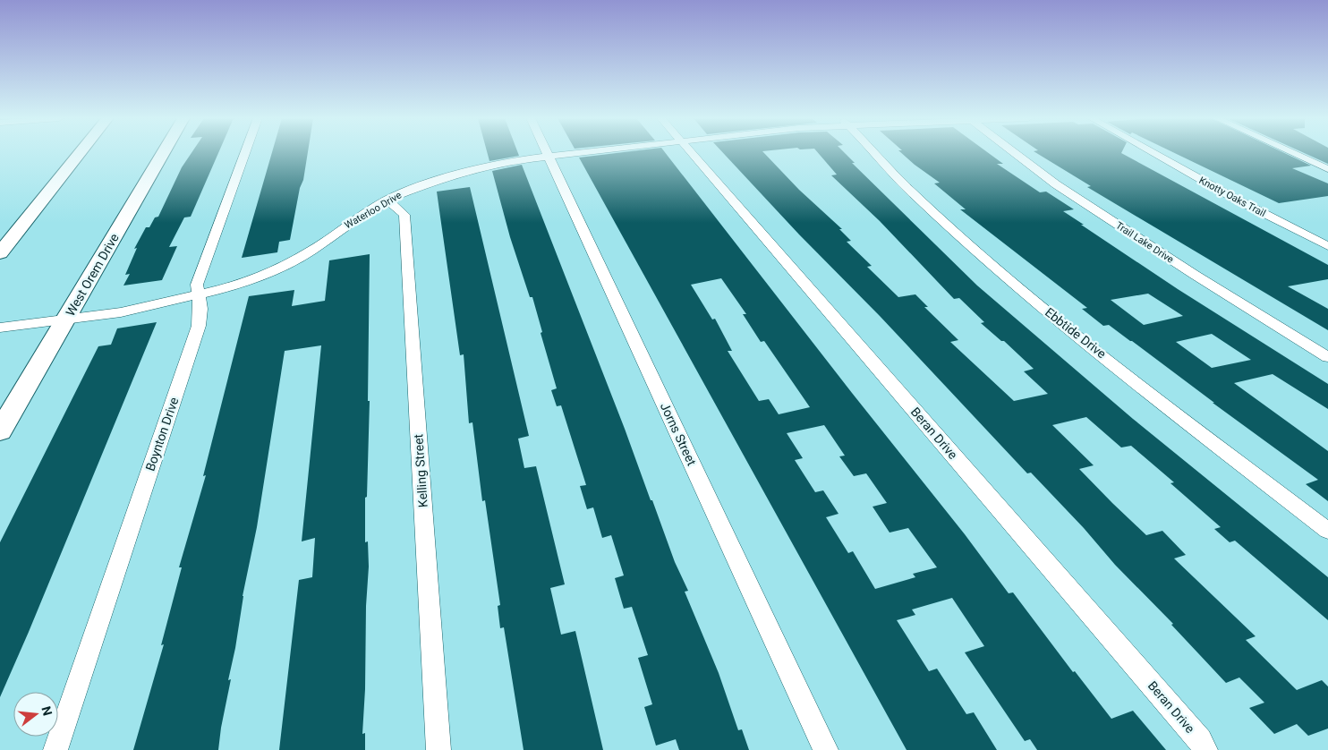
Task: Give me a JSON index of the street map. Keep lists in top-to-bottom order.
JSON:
{
  "streets": {
    "main road": ["West Orem Drive"],
    "street": [
      "Knotty Oaks Trail",
      "Waterloo Drive",
      "Trail Lake Drive",
      "Ebbtide Drive",
      "Beran Drive",
      "Boynton Drive",
      "Jorns Street",
      "Kelling Street"
    ]
  },
  "crossings": [
    ["Waterloo Drive", "West Orem Drive"],
    ["Waterloo Drive", "Boynton Drive"],
    ["Waterloo Drive", "Jorns Street"],
    ["Waterloo Drive", "Kelling Street"]
  ],
  "north": "right"
}
